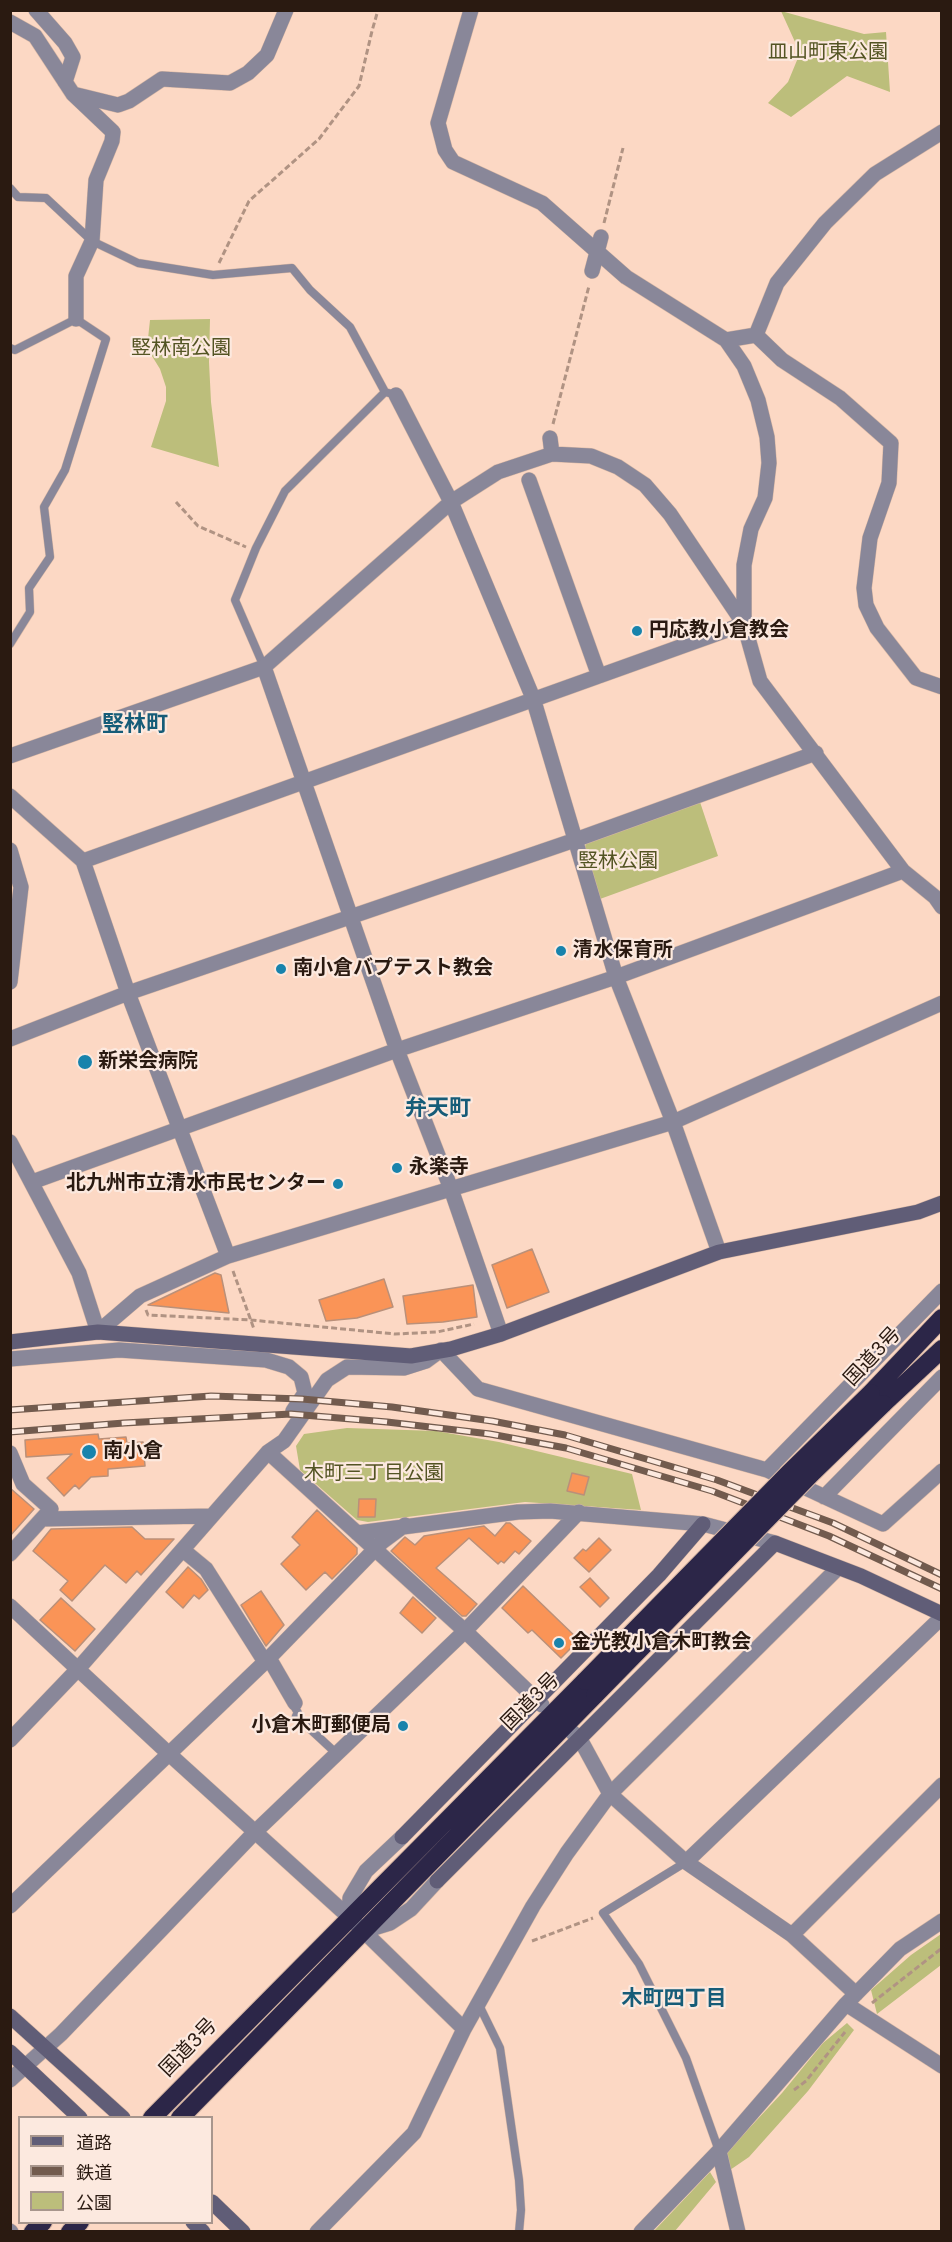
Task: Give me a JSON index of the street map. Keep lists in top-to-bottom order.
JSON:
{
  "streets": {
    "highway": ["国道3号"]
  },
  "districts": ["竪林町", "弁天町", "木町四丁目"],
  "parks": [
    "皿山町東公園",
    "竪林南公園",
    "竪林公園",
    "木町三丁目公園"
  ],
  "places": [
    "円応教小倉教会",
    "清水保育所",
    "南小倉バプテスト教会",
    "新栄会病院",
    "永楽寺",
    "北九州市立清水市民センター",
    "南小倉",
    "金光教小倉木町教会",
    "小倉木町郵便局"
  ],
  "legend": ["道路", "鉄道", "公園"]
}
